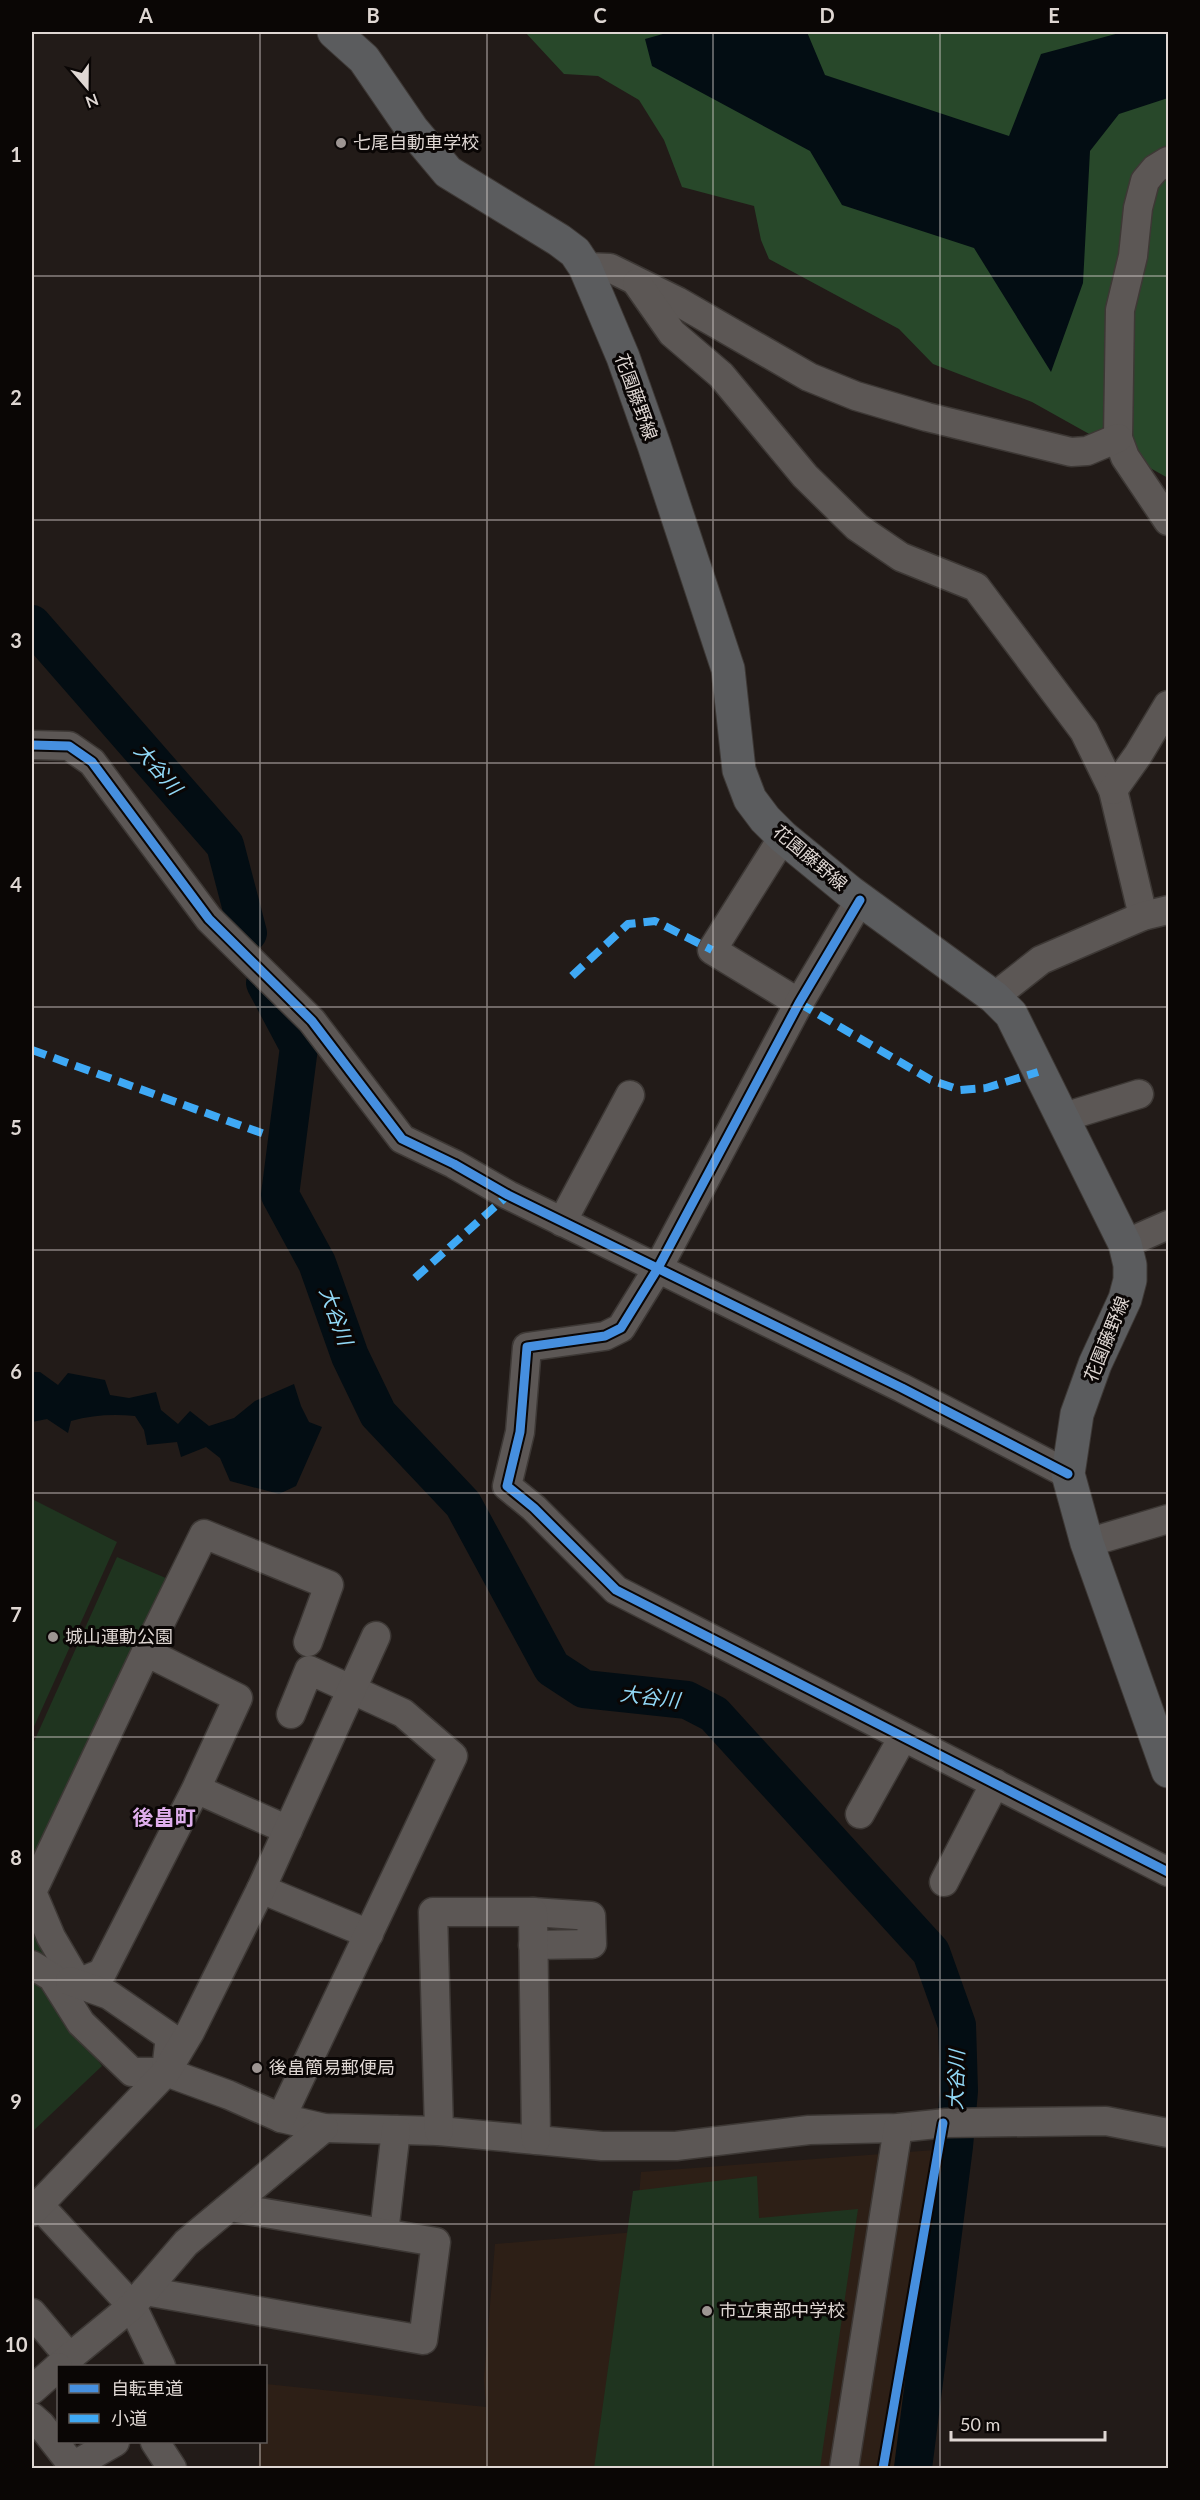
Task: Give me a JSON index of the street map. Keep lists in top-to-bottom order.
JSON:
{
  "streets": {
    "main road": ["花園藤野線"]
  },
  "districts": ["後畠町"],
  "water": ["大谷川"],
  "places": [
    "七尾自動車学校",
    "城山運動公園",
    "後畠簡易郵便局",
    "市立東部中学校"
  ],
  "legend": ["自転車道", "小道"],
  "scale_bar": "50 m",
  "north": "bottom",
  "grid": {
    "columns": [
      "A",
      "B",
      "C",
      "D",
      "E"
    ],
    "rows": [
      "1",
      "2",
      "3",
      "4",
      "5",
      "6",
      "7",
      "8",
      "9",
      "10"
    ]
  }
}
